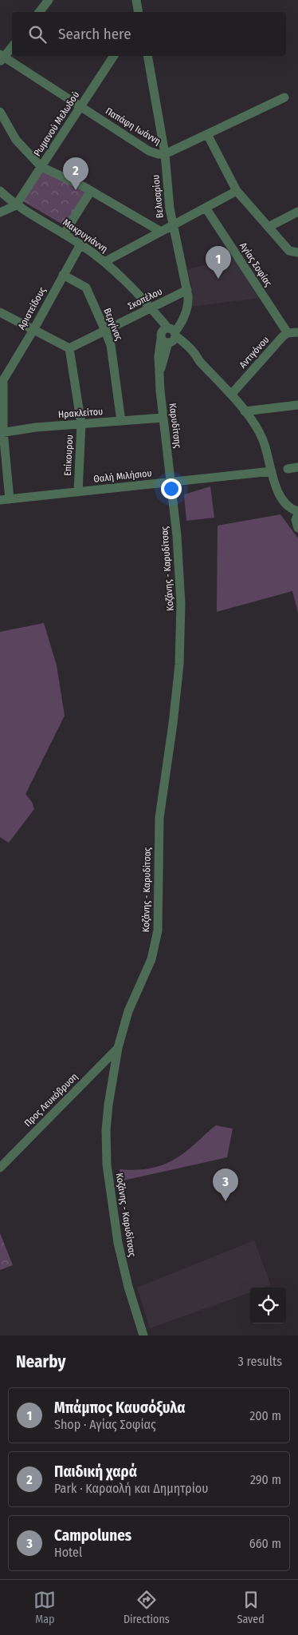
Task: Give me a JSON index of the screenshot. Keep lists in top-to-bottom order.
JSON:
{
  "streets": {
    "street": [
      "Ρωμανού Μελωδού",
      "Παπάφη Ιωάννη",
      "Βελισαρίου",
      "Μακρυγιάννη",
      "Αγίας Σοφίας",
      "Σκοπέλου",
      "Αριστείδους",
      "Βεργίνας",
      "Αντιγόνου",
      "Ηρακλείτου",
      "Καρυδίτσης",
      "Επίκουρου",
      "Θαλή Μιλήσιου",
      "Κοζάνης - Καρυδίτσας",
      "Προς Λευκόβρυση"
    ]
  },
  "crossings": [
    ["Ρωμανού Μελωδού", "Παπάφη Ιωάννη"],
    ["Ρωμανού Μελωδού", "Μακρυγιάννη"],
    ["Παπάφη Ιωάννη", "Βελισαρίου"],
    ["Βελισαρίου", "Μακρυγιάννη"],
    ["Βελισαρίου", "Σκοπέλου"],
    ["Βελισαρίου", "Καρυδίτσης"],
    ["Μακρυγιάννη", "Σκοπέλου"],
    ["Μακρυγιάννη", "Αριστείδους"],
    ["Μακρυγιάννη", "Αντιγόνου"],
    ["Μακρυγιάννη", "Καρυδίτσης"],
    ["Μακρυγιάννη", "Θαλή Μιλήσιου"],
    ["Αγίας Σοφίας", "Αντιγόνου"],
    ["Σκοπέλου", "Βεργίνας"],
    ["Σκοπέλου", "Επίκουρου"],
    ["Αριστείδους", "Βεργίνας"],
    ["Βεργίνας", "Ηρακλείτου"],
    ["Ηρακλείτου", "Καρυδίτσης"],
    ["Ηρακλείτου", "Επίκουρου"],
    ["Καρυδίτσης", "Θαλή Μιλήσιου"],
    ["Καρυδίτσης", "Κοζάνης - Καρυδίτσας"],
    ["Επίκουρου", "Θαλή Μιλήσιου"],
    ["Θαλή Μιλήσιου", "Κοζάνης - Καρυδίτσας"],
    ["Κοζάνης - Καρυδίτσας", "Προς Λευκόβρυση"]
  ],
  "page": {
    "search": "Search here",
    "pins": ["2", "1", "3"],
    "heading": ["Nearby", "3 results"],
    "list": [
      {
        "mark": "1",
        "name": "Μπάμπος Καυσόξυλα",
        "note": "Shop · Αγίας Σοφίας",
        "value": "200 m"
      },
      {
        "mark": "2",
        "name": "Παιδική χαρά",
        "note": "Park · Καραολή και Δημητρίου",
        "value": "290 m"
      },
      {
        "mark": "3",
        "name": "Campolunes",
        "note": "Hotel",
        "value": "660 m"
      }
    ],
    "nav": ["Map", "Directions", "Saved"]
  }
}
